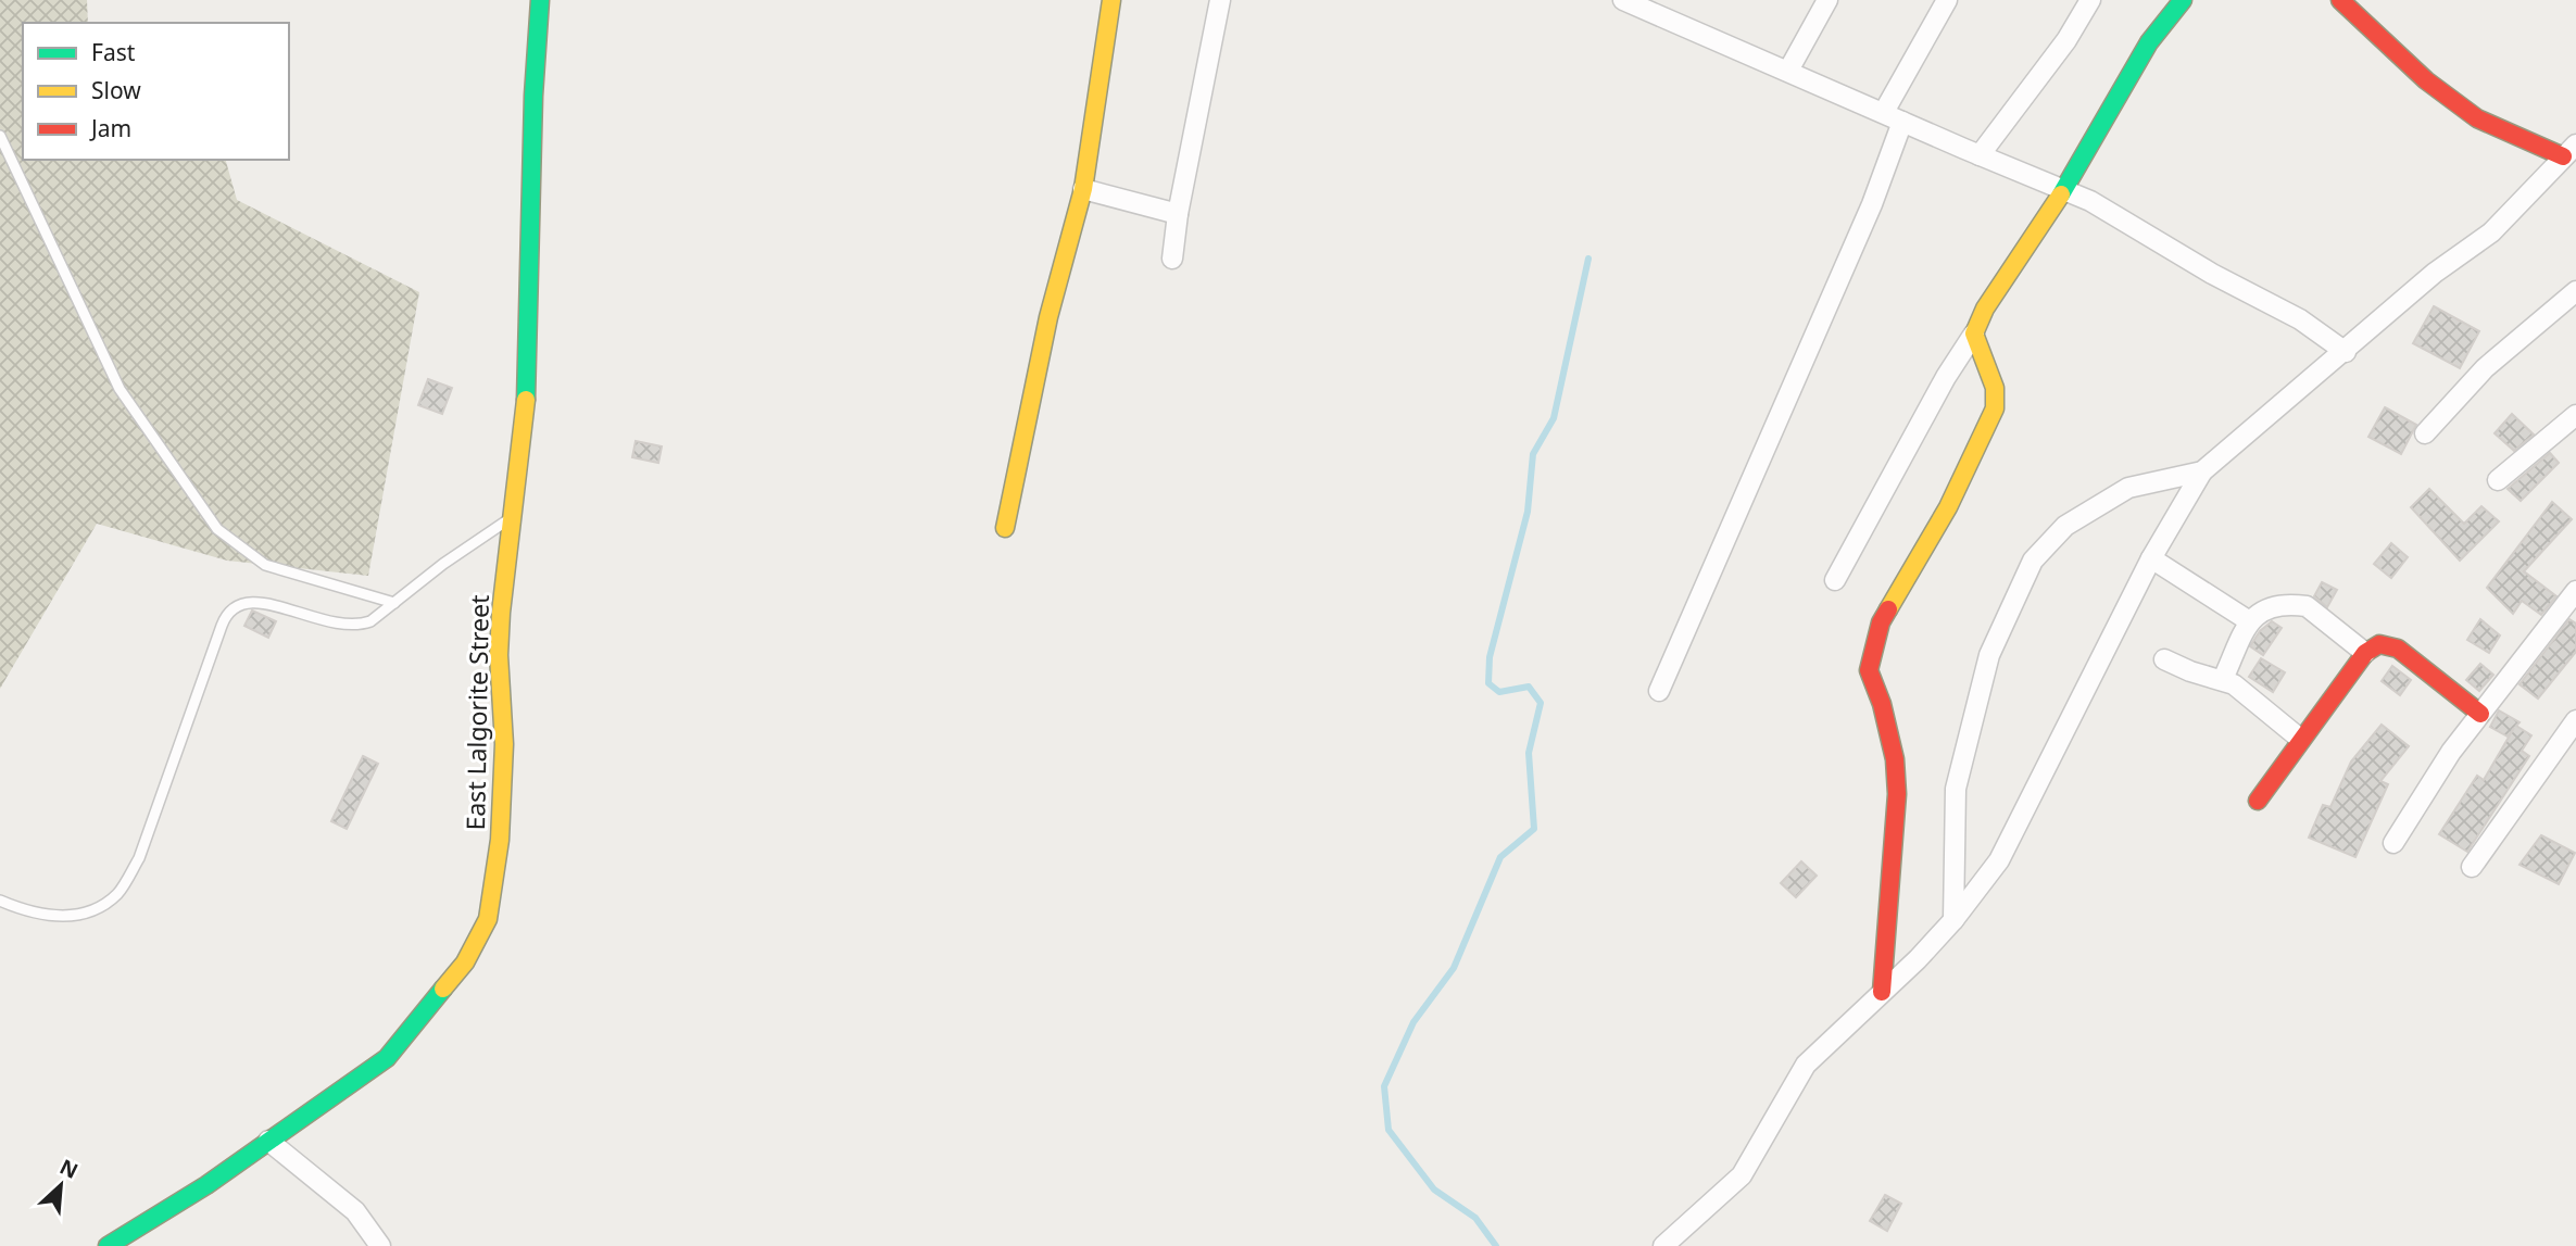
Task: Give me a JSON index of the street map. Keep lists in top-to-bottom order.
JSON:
{
  "streets": {
    "street": ["East Lalgorite Street"]
  },
  "legend": ["Fast", "Slow", "Jam"],
  "north": "top right"
}
